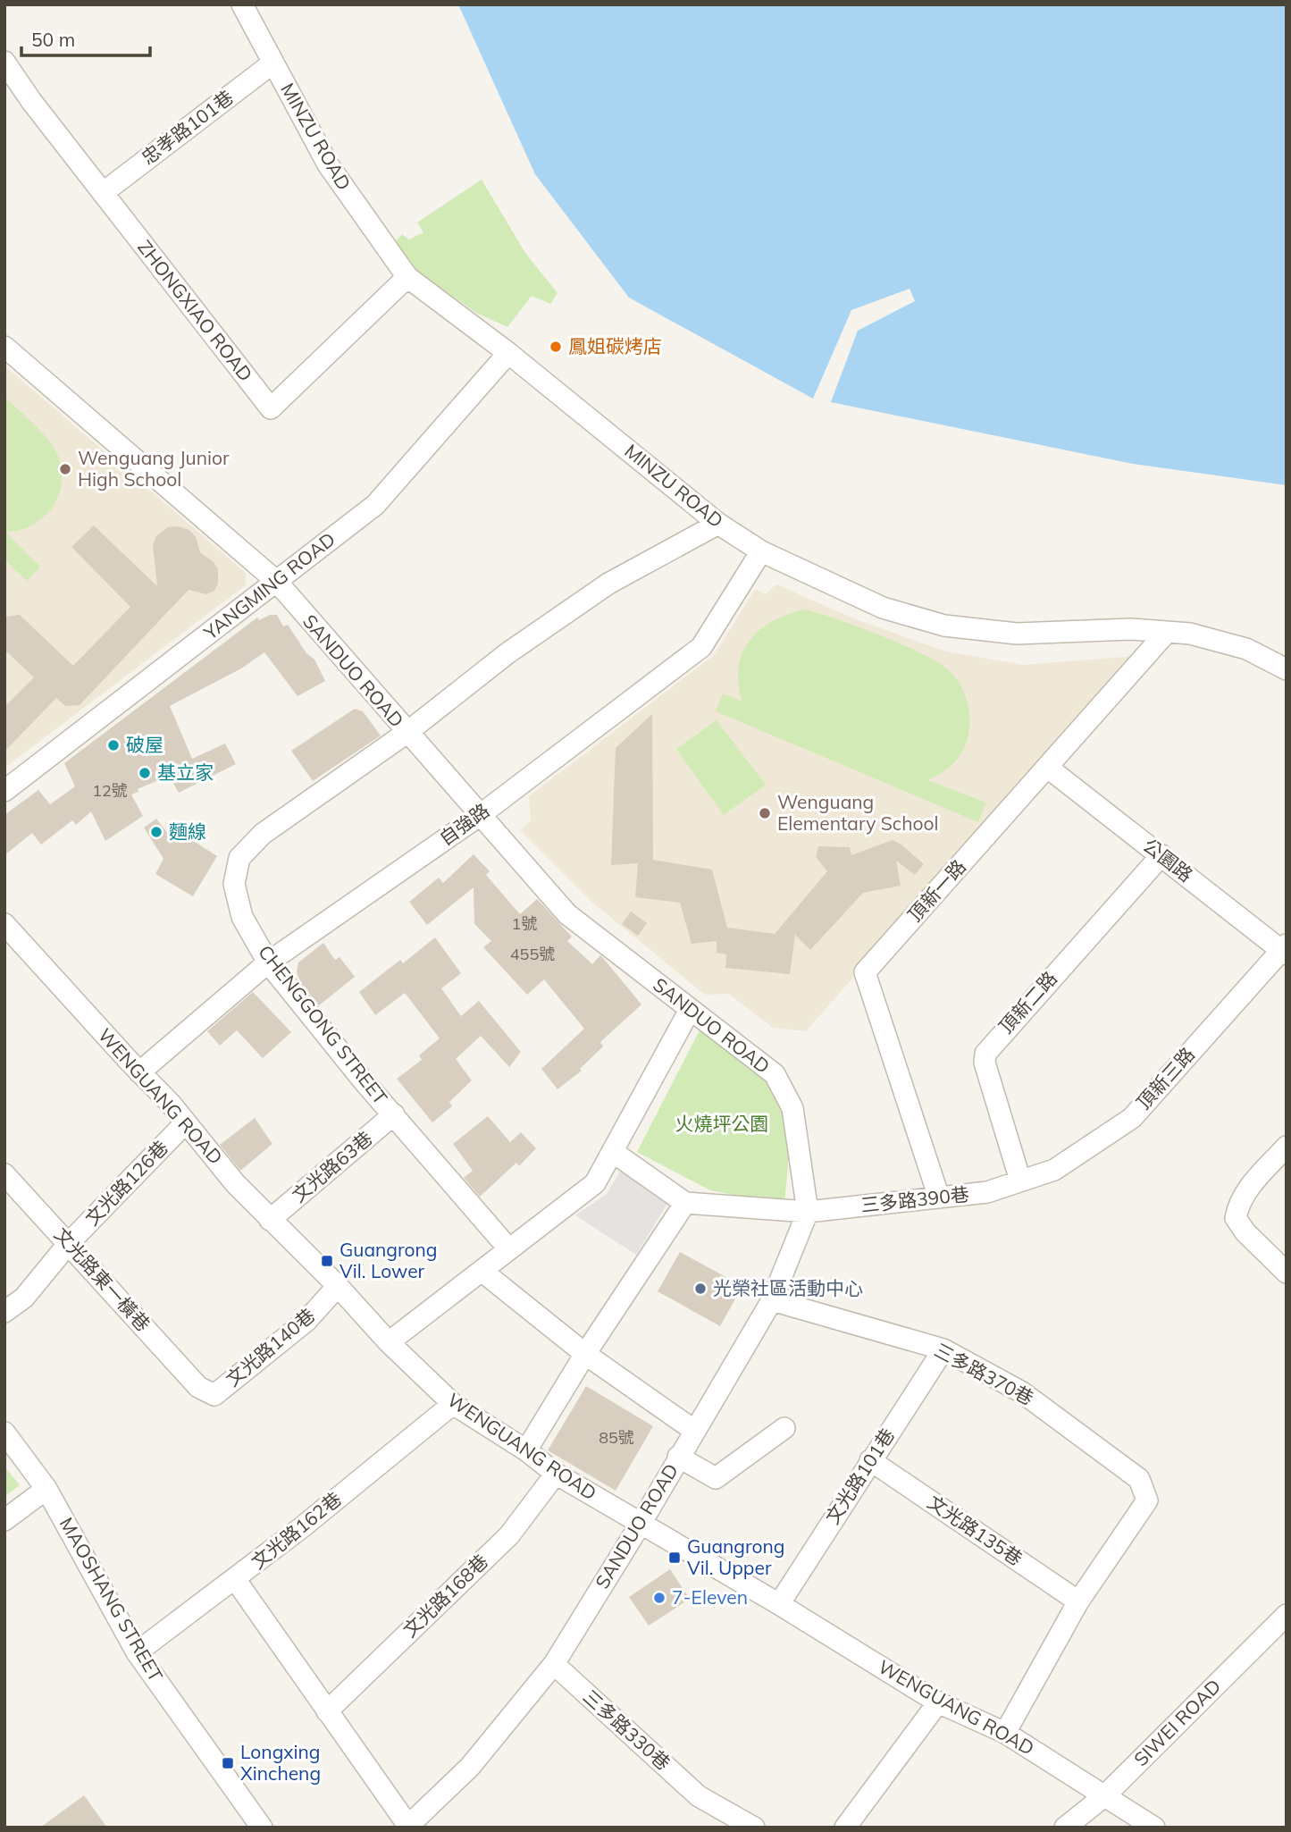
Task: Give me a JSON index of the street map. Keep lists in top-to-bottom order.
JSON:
{
  "streets": {
    "street": [
      "忠孝路101巷",
      "MINZU ROAD",
      "ZHONGXIAO ROAD",
      "YANGMING ROAD",
      "SANDUO ROAD",
      "自強路",
      "公園路",
      "頂新一路",
      "頂新二路",
      "CHENGGONG STREET",
      "頂新三路",
      "WENGUANG ROAD",
      "文光路63巷",
      "文光路126巷",
      "三多路390巷",
      "文光路東一橫巷",
      "文光路140巷",
      "三多路370巷",
      "文光路101巷",
      "文光路162巷",
      "文光路135巷",
      "文光路168巷",
      "MAOSHANG STREET",
      "SIWEI ROAD",
      "三多路330巷"
    ]
  },
  "crossings": [
    ["忠孝路101巷", "MINZU ROAD"],
    ["忠孝路101巷", "ZHONGXIAO ROAD"],
    ["MINZU ROAD", "ZHONGXIAO ROAD"],
    ["MINZU ROAD", "YANGMING ROAD"],
    ["MINZU ROAD", "自強路"],
    ["MINZU ROAD", "頂新一路"],
    ["MINZU ROAD", "CHENGGONG STREET"],
    ["YANGMING ROAD", "SANDUO ROAD"],
    ["SANDUO ROAD", "自強路"],
    ["SANDUO ROAD", "CHENGGONG STREET"],
    ["SANDUO ROAD", "WENGUANG ROAD"],
    ["SANDUO ROAD", "三多路390巷"],
    ["SANDUO ROAD", "三多路370巷"],
    ["SANDUO ROAD", "三多路330巷"],
    ["自強路", "CHENGGONG STREET"],
    ["自強路", "WENGUANG ROAD"],
    ["公園路", "頂新一路"],
    ["公園路", "頂新二路"],
    ["公園路", "頂新三路"],
    ["頂新一路", "三多路390巷"],
    ["頂新二路", "頂新三路"],
    ["頂新二路", "三多路390巷"],
    ["CHENGGONG STREET", "文光路63巷"],
    ["頂新三路", "三多路390巷"],
    ["WENGUANG ROAD", "文光路63巷"],
    ["WENGUANG ROAD", "文光路126巷"],
    ["WENGUANG ROAD", "文光路140巷"],
    ["WENGUANG ROAD", "文光路101巷"],
    ["WENGUANG ROAD", "文光路162巷"],
    ["WENGUANG ROAD", "文光路168巷"],
    ["WENGUANG ROAD", "SIWEI ROAD"],
    ["文光路126巷", "文光路東一橫巷"],
    ["文光路東一橫巷", "文光路140巷"],
    ["三多路370巷", "文光路101巷"],
    ["三多路370巷", "文光路135巷"],
    ["文光路101巷", "文光路135巷"],
    ["文光路162巷", "MAOSHANG STREET"]
  ],
  "parks": ["火燒坪公園"],
  "places": {
    "other": [
      "鳳姐碳烤店",
      "Wenguang Junior High School",
      "破屋",
      "基立家",
      "Wenguang Elementary School",
      "麵線",
      "光榮社區活動中心",
      "7-Eleven"
    ],
    "transit": ["Guangrong Vil. Lower", "Guangrong Vil. Upper", "Longxing Xincheng"]
  },
  "house_numbers": [
    "12號",
    "1號",
    "455號",
    "85號"
  ],
  "scale_bar": "50 m"
}
